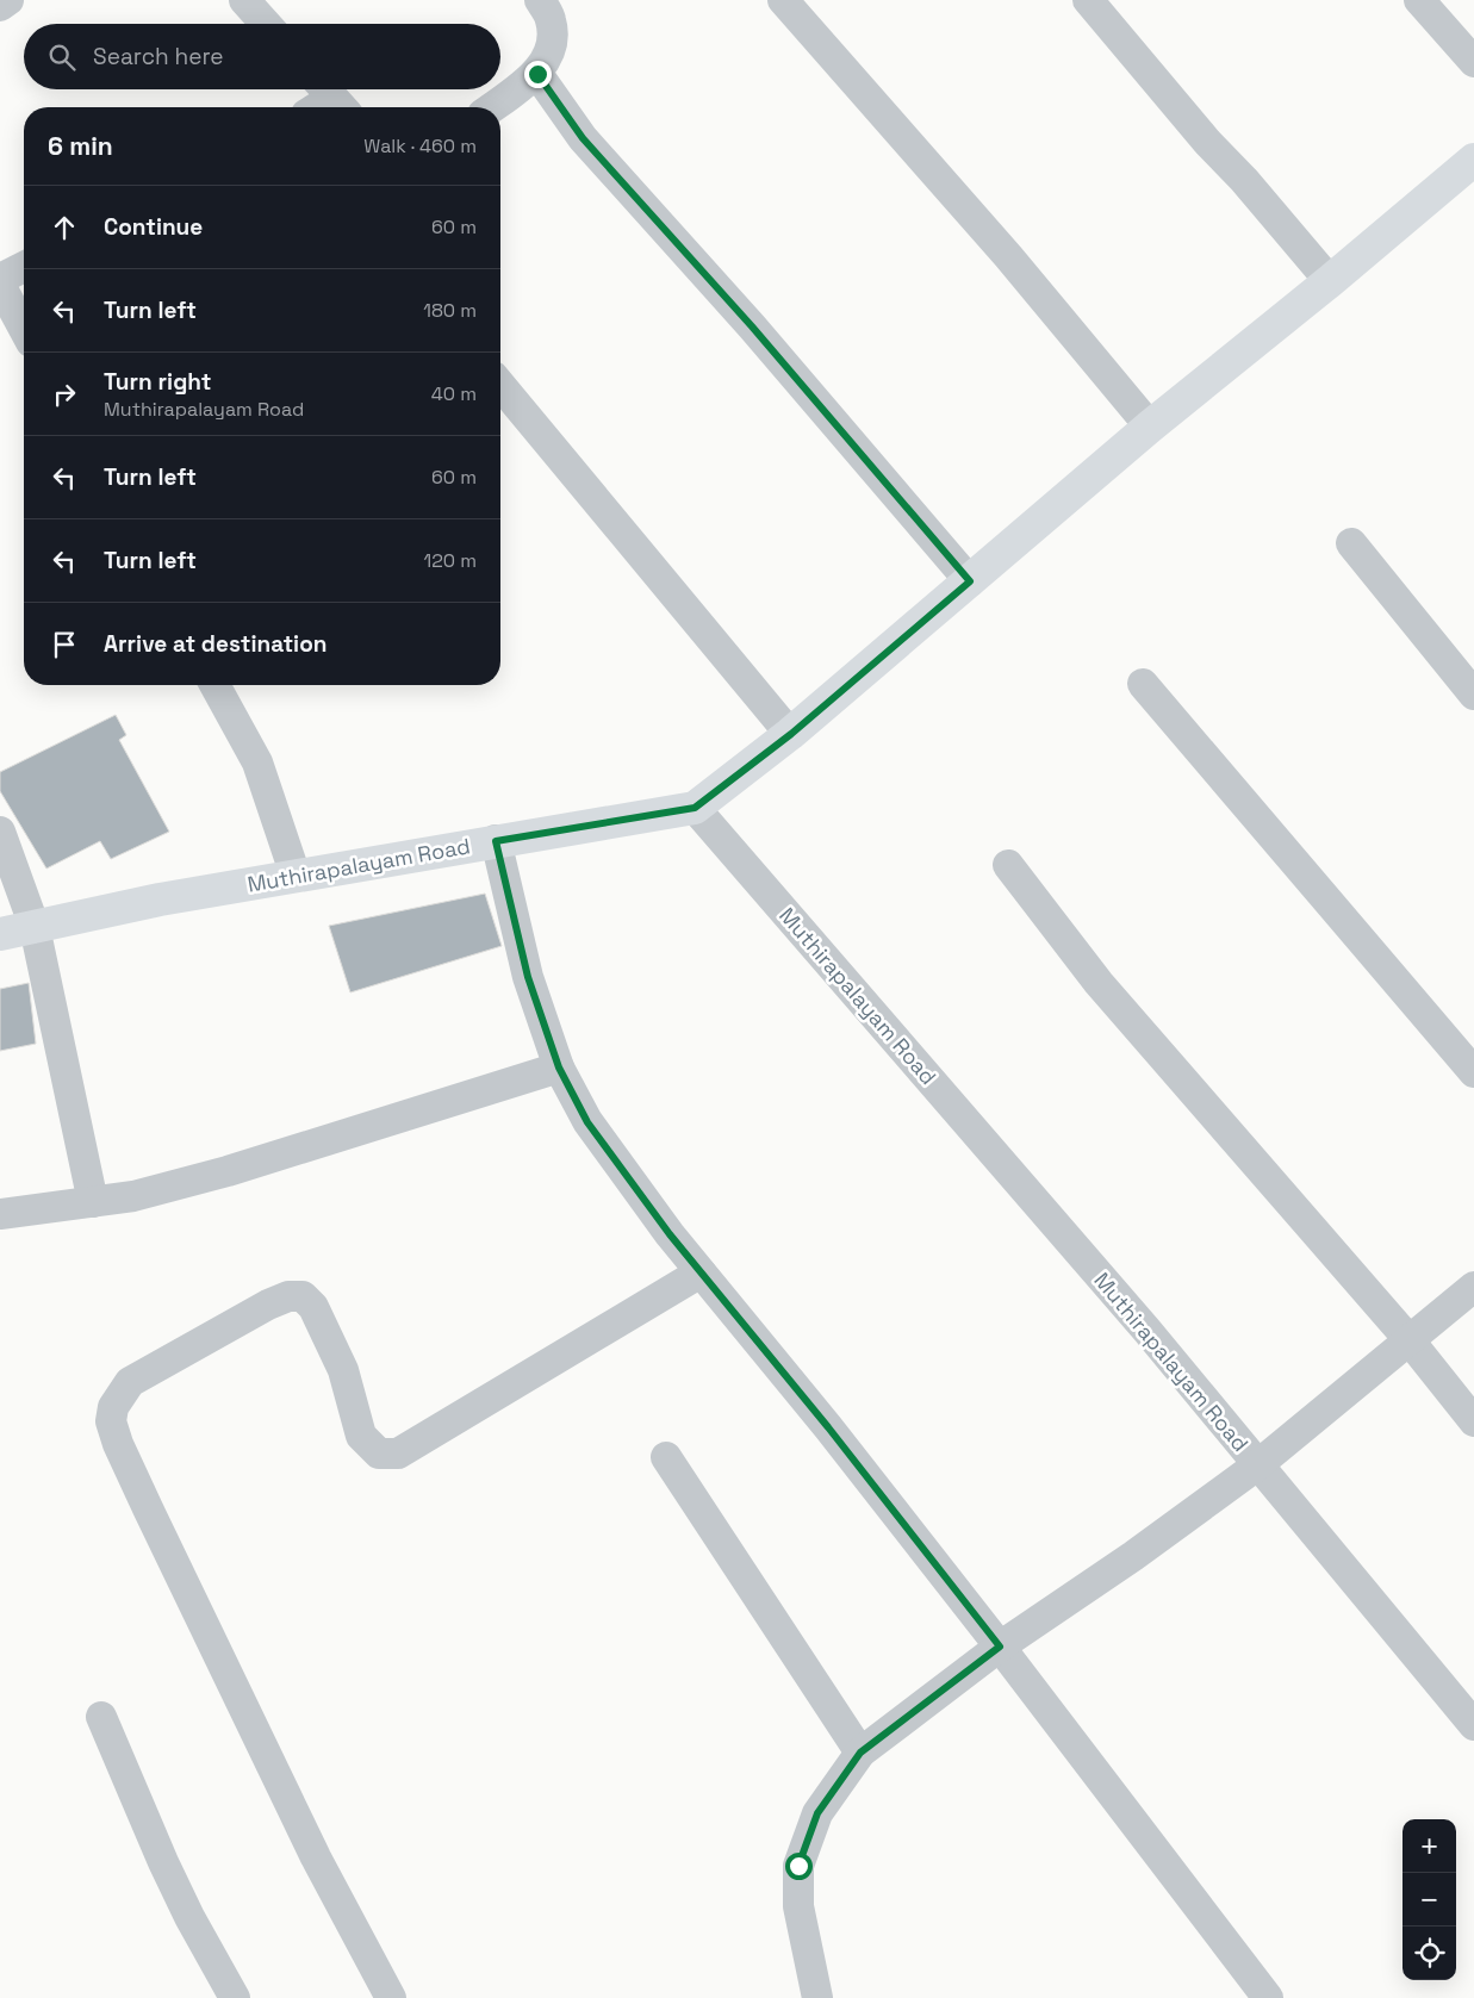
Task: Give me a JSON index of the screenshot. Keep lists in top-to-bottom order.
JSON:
{
  "streets": {
    "street": ["Muthirapalayam Road"]
  },
  "page": {
    "search": "Search here",
    "heading": ["6 min", "Walk · 460 m"],
    "list": [
      ["Continue", "60 m"],
      ["Turn left", "180 m"],
      ["Turn right", "Muthirapalayam Road", "40 m"],
      ["Turn left", "60 m"],
      ["Turn left", "120 m"],
      "Arrive at destination"
    ],
    "map_buttons": ["+", "−"]
  }
}
